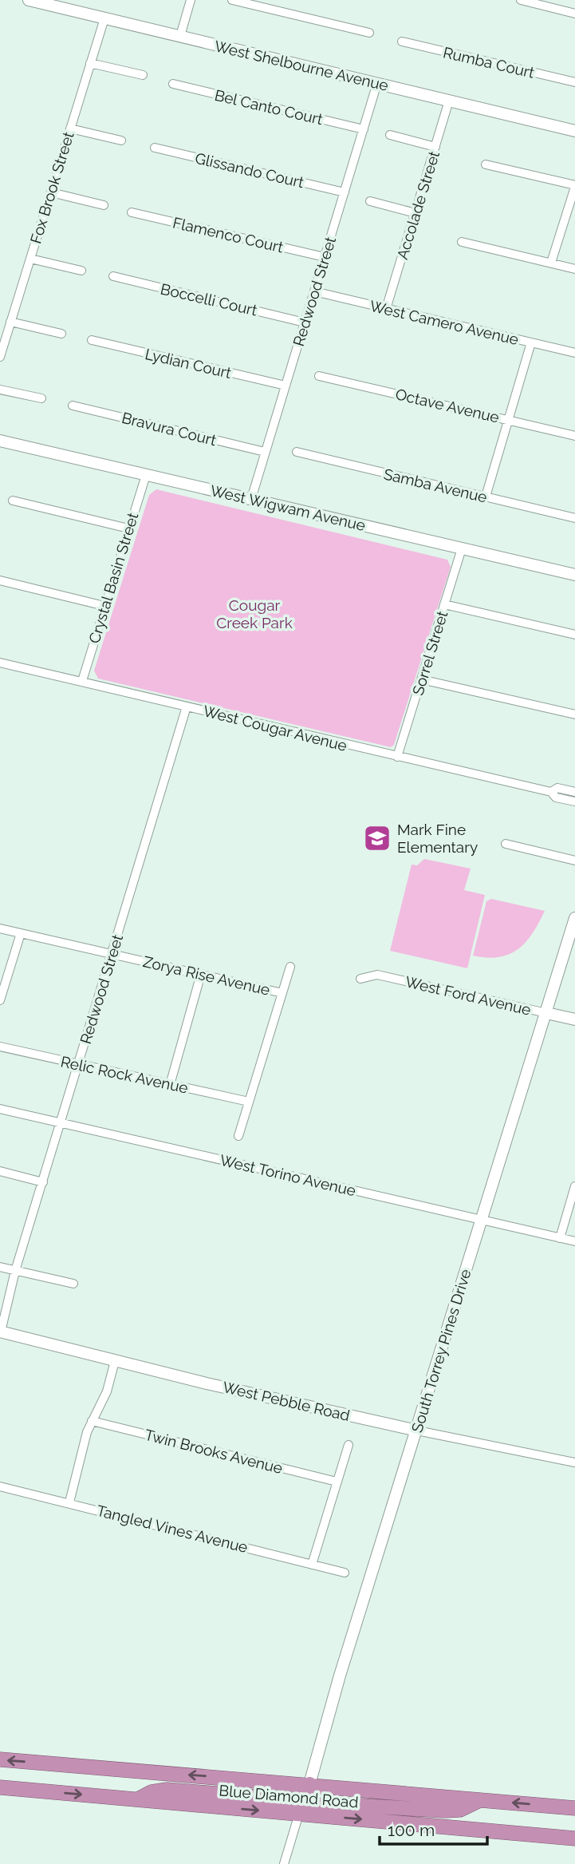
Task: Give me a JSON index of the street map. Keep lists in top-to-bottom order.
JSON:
{
  "streets": {
    "highway": ["Blue Diamond Road"],
    "street": [
      "Rumba Court",
      "West Shelbourne Avenue",
      "Bel Canto Court",
      "Glissando Court",
      "Fox Brook Street",
      "Accolade Street",
      "Flamenco Court",
      "Redwood Street",
      "Boccelli Court",
      "West Camero Avenue",
      "Lydian Court",
      "Octave Avenue",
      "Bravura Court",
      "Samba Avenue",
      "West Wigwam Avenue",
      "Crystal Basin Street",
      "Sorrel Street",
      "West Cougar Avenue",
      "Zorya Rise Avenue",
      "West Ford Avenue",
      "Relic Rock Avenue",
      "West Torino Avenue",
      "South Torrey Pines Drive",
      "West Pebble Road",
      "Twin Brooks Avenue",
      "Tangled Vines Avenue"
    ]
  },
  "crossings": [
    ["West Shelbourne Avenue", "Fox Brook Street"],
    ["West Shelbourne Avenue", "Accolade Street"],
    ["West Shelbourne Avenue", "Redwood Street"],
    ["Bel Canto Court", "Redwood Street"],
    ["Glissando Court", "Redwood Street"],
    ["Accolade Street", "West Camero Avenue"],
    ["Flamenco Court", "Redwood Street"],
    ["Redwood Street", "Boccelli Court"],
    ["Redwood Street", "West Camero Avenue"],
    ["Redwood Street", "Lydian Court"],
    ["Redwood Street", "Bravura Court"],
    ["Redwood Street", "West Wigwam Avenue"],
    ["Redwood Street", "West Cougar Avenue"],
    ["Redwood Street", "Zorya Rise Avenue"],
    ["Redwood Street", "Relic Rock Avenue"],
    ["Redwood Street", "West Torino Avenue"],
    ["Redwood Street", "West Pebble Road"],
    ["West Wigwam Avenue", "Crystal Basin Street"],
    ["West Wigwam Avenue", "Sorrel Street"],
    ["Crystal Basin Street", "West Cougar Avenue"],
    ["Sorrel Street", "West Cougar Avenue"],
    ["West Ford Avenue", "South Torrey Pines Drive"],
    ["West Torino Avenue", "South Torrey Pines Drive"],
    ["South Torrey Pines Drive", "West Pebble Road"],
    ["South Torrey Pines Drive", "Blue Diamond Road"]
  ],
  "parks": ["Cougar Creek Park"],
  "places": {
    "school or university": ["Mark Fine Elementary"]
  },
  "scale_bar": "100 m"
}
